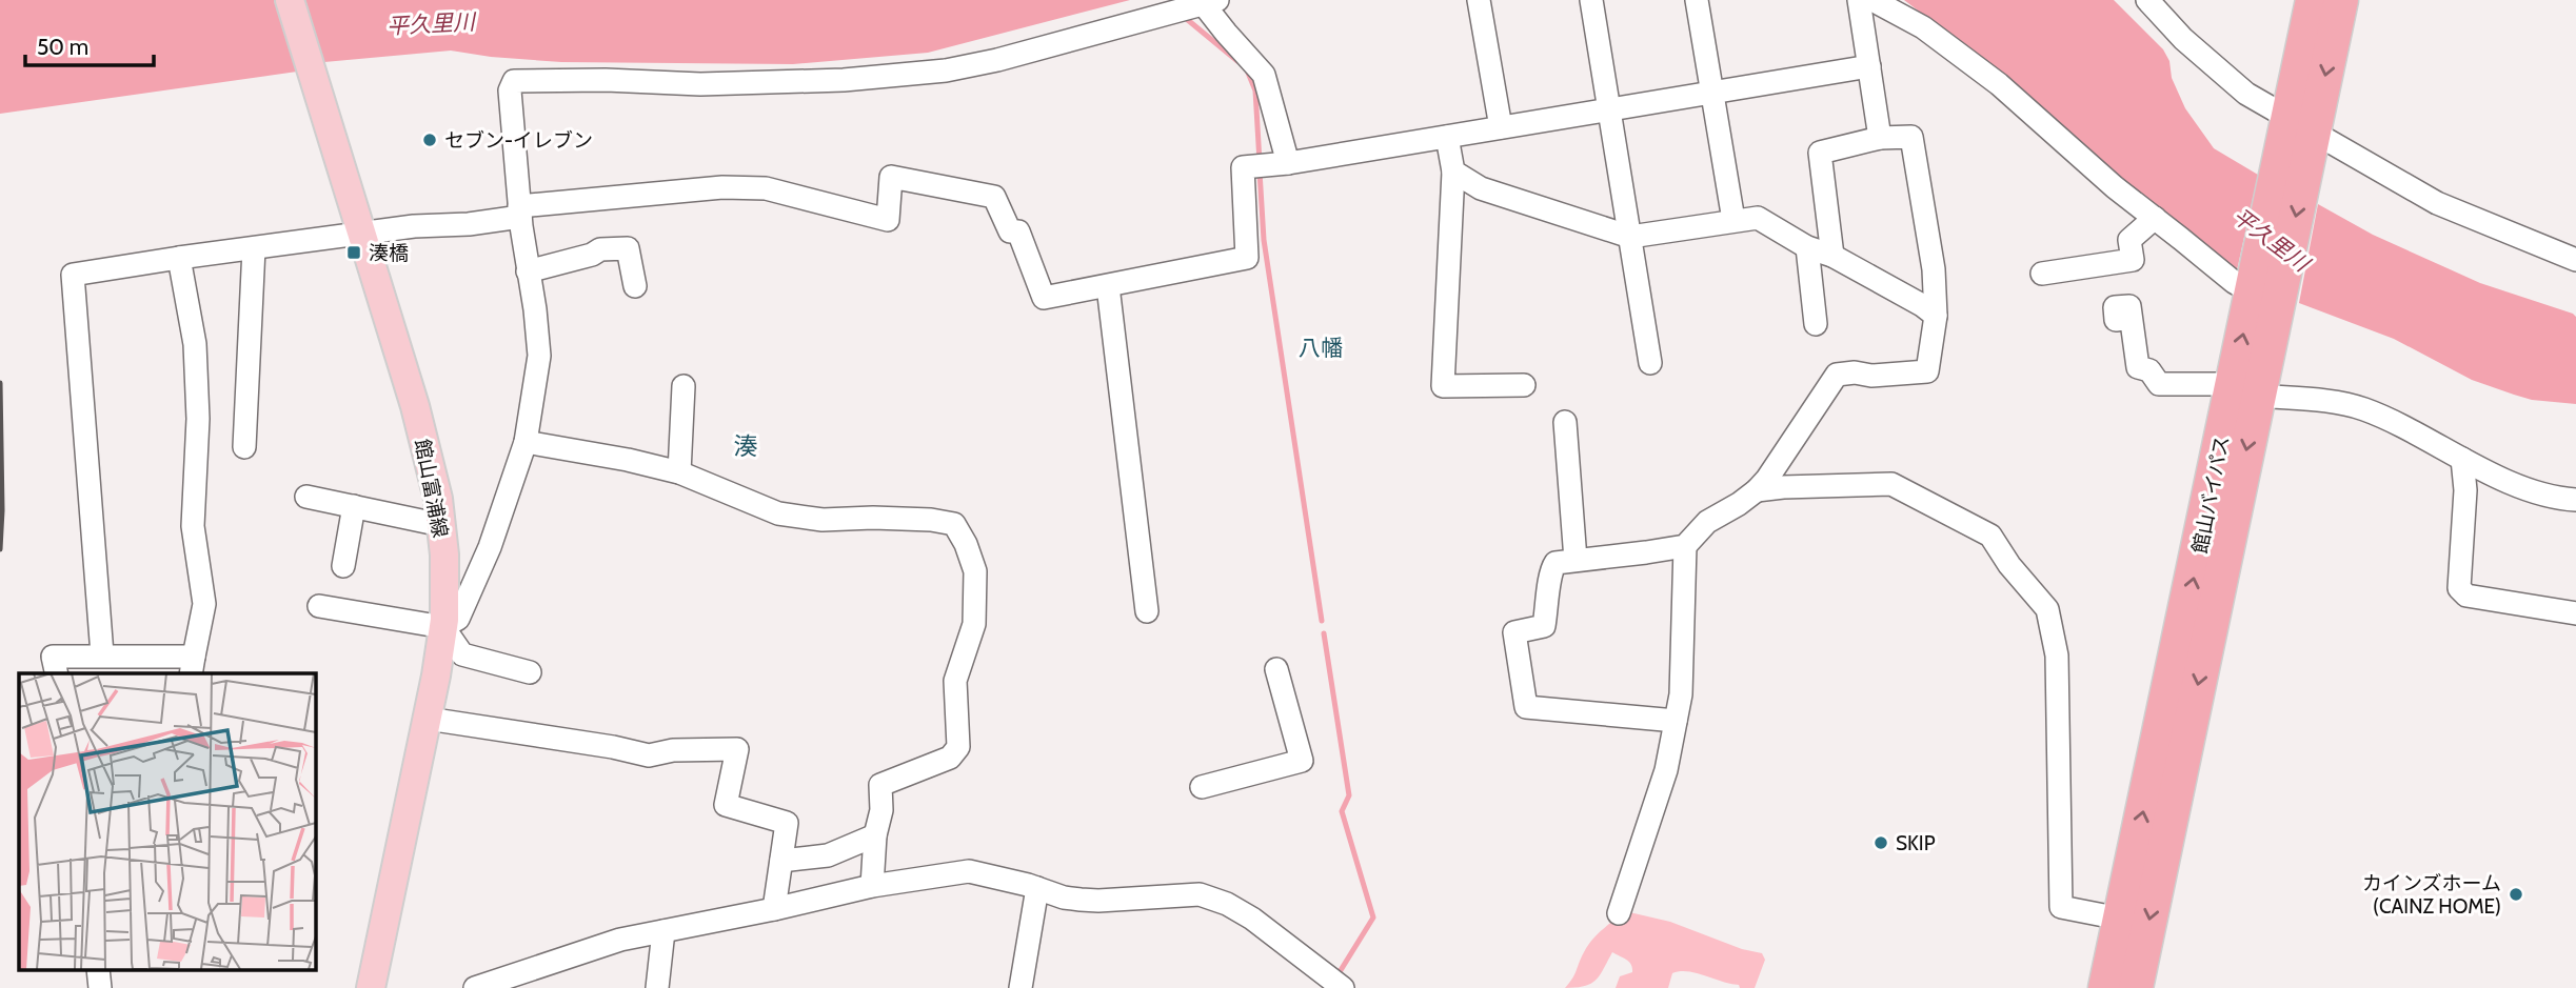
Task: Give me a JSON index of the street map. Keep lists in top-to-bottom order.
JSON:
{
  "streets": {
    "highway": ["館山バイパス"],
    "main road": ["館山富浦線"]
  },
  "districts": ["八幡", "湊"],
  "water": ["平久里川"],
  "places": {
    "other": ["セブン-イレブン", "SKIP", "カインズホーム (CAINZ HOME)"],
    "transit": ["湊橋"]
  },
  "scale_bar": "50 m"
}
